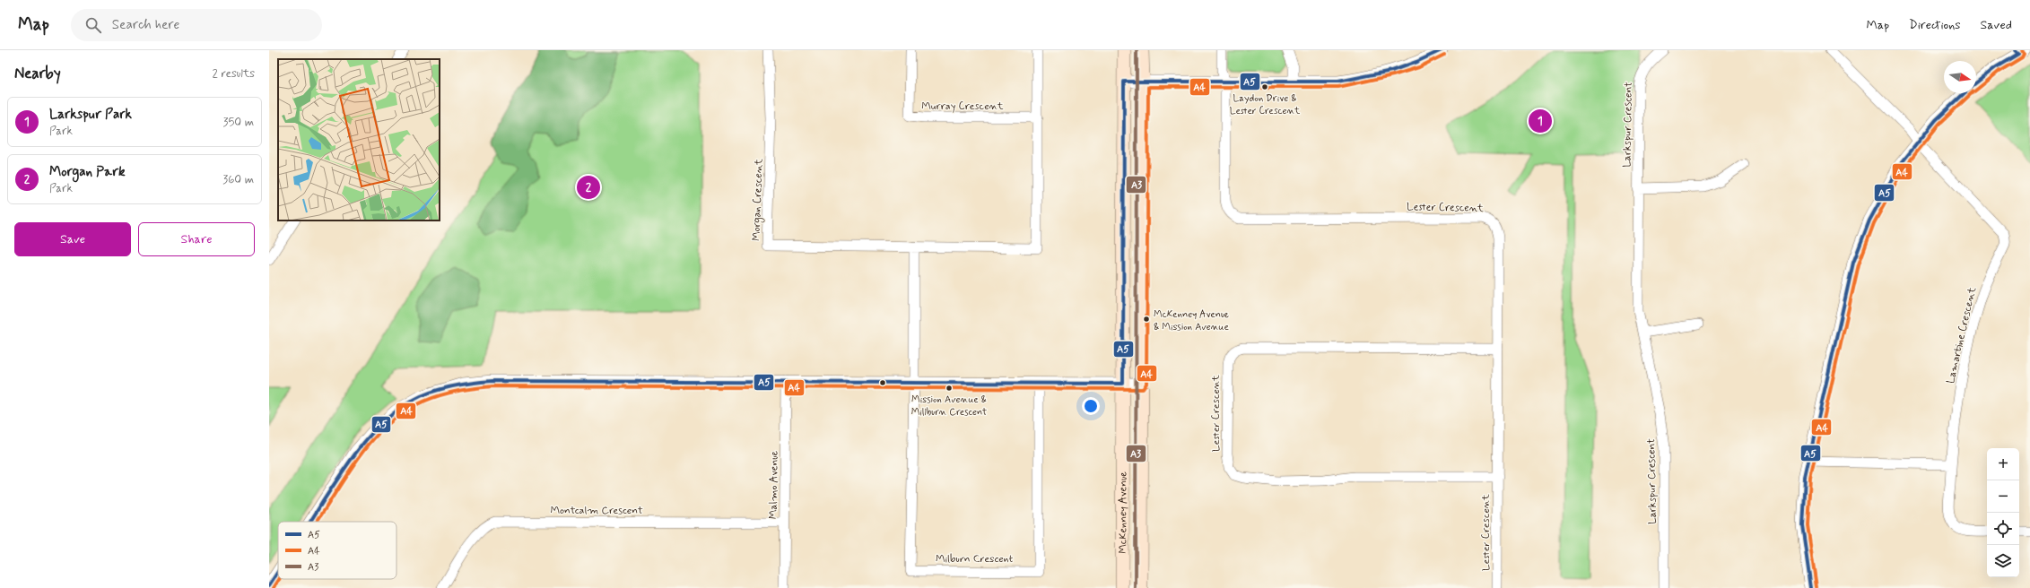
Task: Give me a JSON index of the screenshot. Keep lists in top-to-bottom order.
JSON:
{
  "streets": {
    "main road": ["McKenney Avenue"],
    "street": [
      "Murray Crescent",
      "Larkspur Crescent",
      "Morgan Crescent",
      "Lester Crescent",
      "Lamartine Crescent",
      "Malmo Avenue",
      "Montcalm Crescent",
      "Milburn Crescent"
    ]
  },
  "crossings": [
    ["Murray Crescent", "Morgan Crescent"],
    ["Malmo Avenue", "Montcalm Crescent"]
  ],
  "places": ["Laydon Drive & Lester Crescent", "McKenney Avenue & Mission Avenue", "Mission Avenue & Millburn Crescent"],
  "lines": ["transit line A5", "transit line A4", "transit line A3"],
  "legend": ["A5", "A4", "A3"],
  "north": "right",
  "page": {
    "header": "Map",
    "search": "Search here",
    "nav": ["Map", "Directions", "Saved"],
    "heading": ["Nearby", "2 results"],
    "list": [
      {
        "mark": "1",
        "name": "Larkspur Park",
        "note": "Park",
        "value": "350 m"
      },
      {
        "mark": "2",
        "name": "Morgan Park",
        "note": "Park",
        "value": "360 m"
      }
    ],
    "pins": ["1", "2"],
    "buttons": ["Save", "Share"],
    "map_buttons": ["+", "−"]
  }
}
